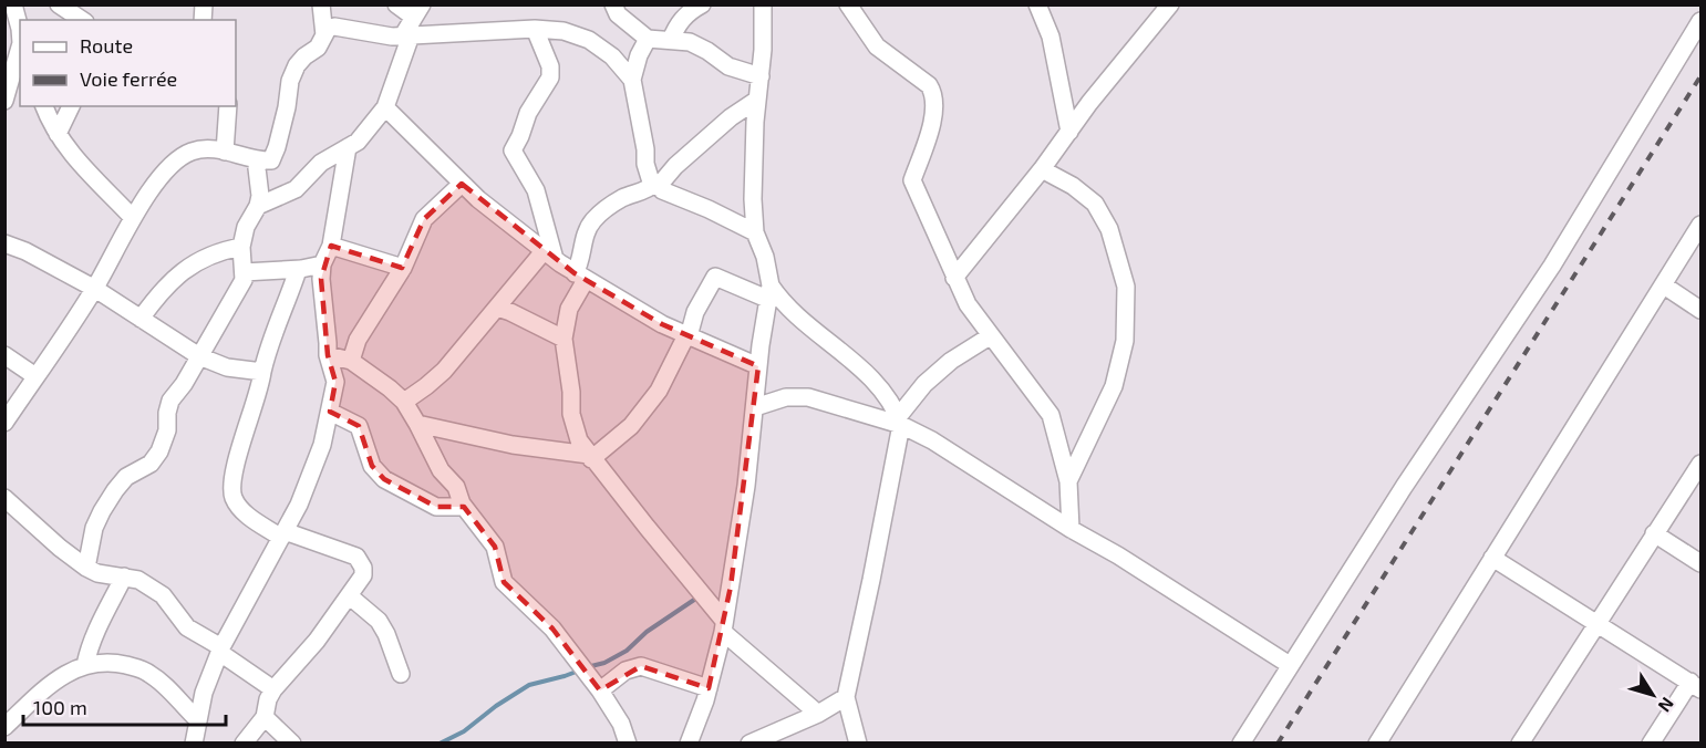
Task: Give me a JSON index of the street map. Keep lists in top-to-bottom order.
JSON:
{
  "legend": ["Route", "Voie ferrée"],
  "scale_bar": "100 m",
  "north": "bottom right"
}
